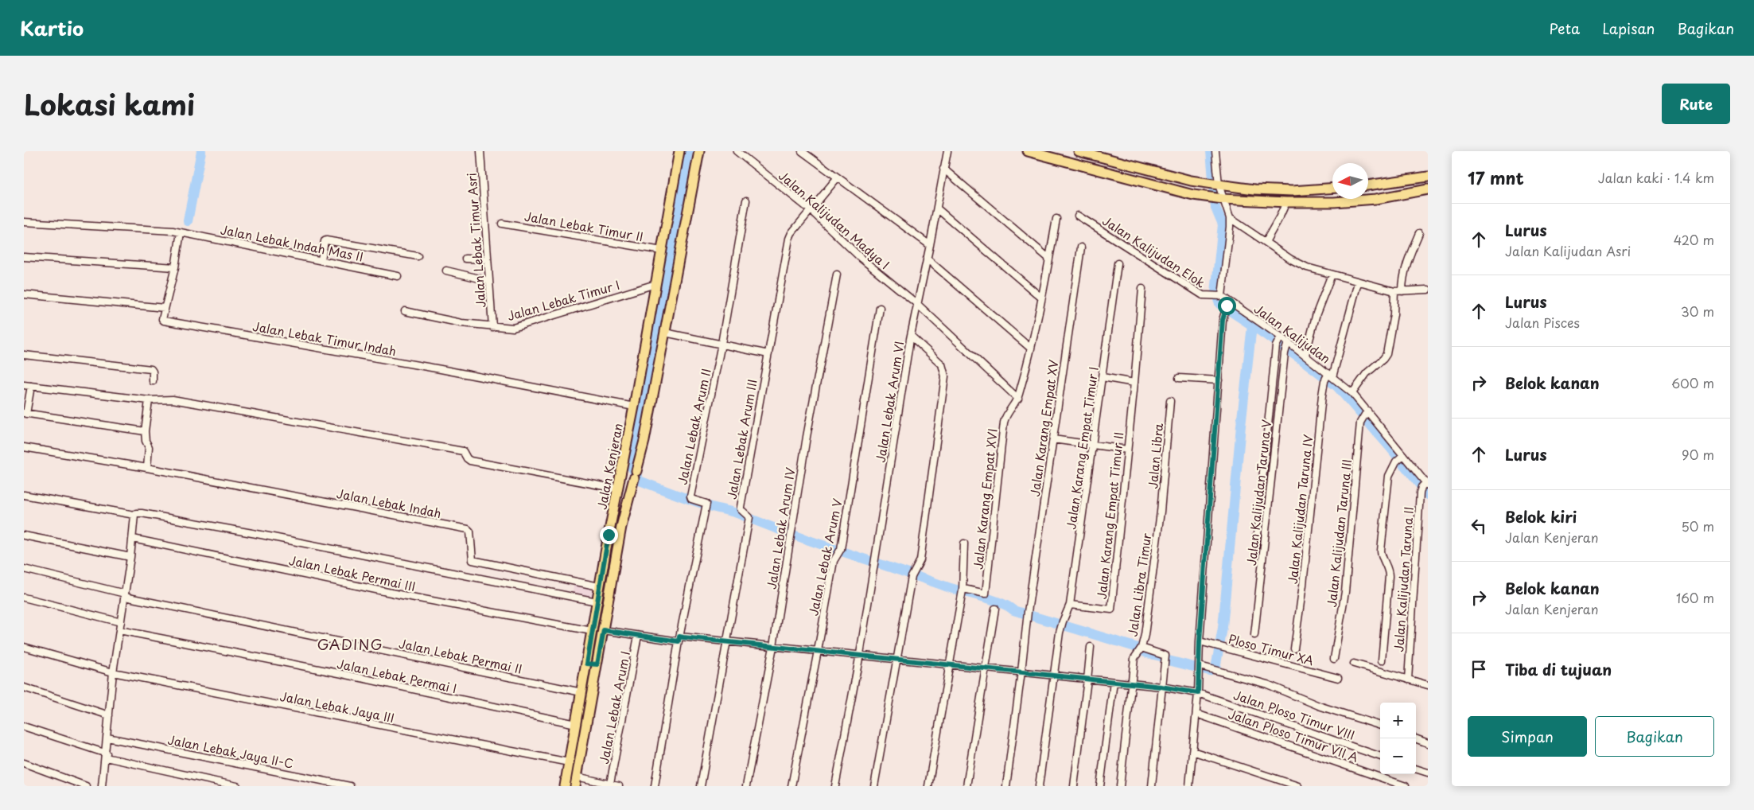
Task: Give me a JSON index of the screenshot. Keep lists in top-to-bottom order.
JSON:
{
  "streets": {
    "main road": ["Jalan Kenjeran"],
    "street": [
      "Jalan Kalijudan Madya I",
      "Jalan Lebak Timur II",
      "Jalan Lebak Timur Asri",
      "Jalan Lebak Indah Mas II",
      "Jalan Kalijudan Elok",
      "Jalan Lebak Timur I",
      "Jalan Kalijudan",
      "Jalan Lebak Timur Indah",
      "Jalan Lebak Arum VI",
      "Jalan Lebak Arum II",
      "Jalan Karang Empat XV",
      "Jalan Lebak Arum III",
      "Jalan Karang Empat Timur I",
      "Jalan Libra",
      "Jalan Kalijudan Taruna V",
      "Jalan Karang Empat XVI",
      "Jalan Lebak Indah",
      "Jalan Kalijudan Taruna IV",
      "Jalan Karang Empat Timur II",
      "Jalan Lebak Arum IV",
      "Jalan Kalijudan Taruna III",
      "Jalan Lebak Arum V",
      "Jalan Lebak Permai III",
      "Jalan Kalijudan Taruna II",
      "Jalan Libra Timur",
      "Ploso Timur XA",
      "Jalan Lebak Permai II",
      "Jalan Lebak Permai I",
      "Jalan Lebak Jaya III",
      "Jalan Lebak Arum I",
      "Jalan Ploso Timur VIII",
      "Jalan Ploso Timur VII A",
      "Jalan Lebak Jaya II-C"
    ]
  },
  "crossings": [
    ["Jalan Kalijudan Madya I", "Jalan Lebak Arum III"],
    ["Jalan Kalijudan Madya I", "Jalan Karang Empat XVI"],
    ["Jalan Lebak Timur II", "Jalan Kenjeran"],
    ["Jalan Lebak Timur Asri", "Jalan Lebak Timur I"],
    ["Jalan Kalijudan Elok", "Jalan Kalijudan"],
    ["Jalan Lebak Timur I", "Jalan Kenjeran"],
    ["Jalan Kalijudan", "Jalan Kalijudan Taruna V"],
    ["Jalan Kalijudan", "Jalan Kalijudan Taruna IV"],
    ["Jalan Kalijudan", "Jalan Kalijudan Taruna III"],
    ["Jalan Kalijudan", "Jalan Kalijudan Taruna II"],
    ["Jalan Lebak Timur Indah", "Jalan Kenjeran"],
    ["Jalan Lebak Arum VI", "Jalan Ploso Timur VIII"],
    ["Jalan Lebak Arum II", "Jalan Ploso Timur VIII"],
    ["Jalan Karang Empat XV", "Jalan Ploso Timur VIII"],
    ["Jalan Lebak Arum III", "Jalan Ploso Timur VIII"],
    ["Jalan Karang Empat Timur I", "Jalan Karang Empat Timur II"],
    ["Jalan Karang Empat Timur I", "Jalan Ploso Timur VIII"],
    ["Jalan Libra", "Jalan Libra Timur"],
    ["Jalan Kenjeran", "Jalan Lebak Indah"],
    ["Jalan Kenjeran", "Jalan Lebak Permai III"],
    ["Jalan Kenjeran", "Jalan Lebak Permai II"],
    ["Jalan Kenjeran", "Jalan Lebak Permai I"],
    ["Jalan Kenjeran", "Jalan Lebak Jaya III"],
    ["Jalan Kenjeran", "Jalan Ploso Timur VIII"],
    ["Jalan Lebak Arum IV", "Jalan Ploso Timur VIII"],
    ["Jalan Lebak Arum V", "Jalan Ploso Timur VIII"],
    ["Jalan Libra Timur", "Jalan Ploso Timur VIII"],
    ["Jalan Lebak Arum I", "Jalan Ploso Timur VIII"]
  ],
  "districts": ["GADING"],
  "north": "left",
  "page": {
    "header": "Kartio",
    "nav": ["Peta", "Lapisan", "Bagikan"],
    "title": "Lokasi kami",
    "buttons": [
      "Rute",
      ["Simpan", "Bagikan"]
    ],
    "heading": ["17 mnt", "Jalan kaki · 1.4 km"],
    "list": [
      ["Lurus", "Jalan Kalijudan Asri", "420 m"],
      ["Lurus", "Jalan Pisces", "30 m"],
      ["Belok kanan", "600 m"],
      ["Lurus", "90 m"],
      ["Belok kiri", "Jalan Kenjeran", "50 m"],
      ["Belok kanan", "Jalan Kenjeran", "160 m"],
      "Tiba di tujuan"
    ],
    "map_buttons": ["+", "−"]
  }
}
